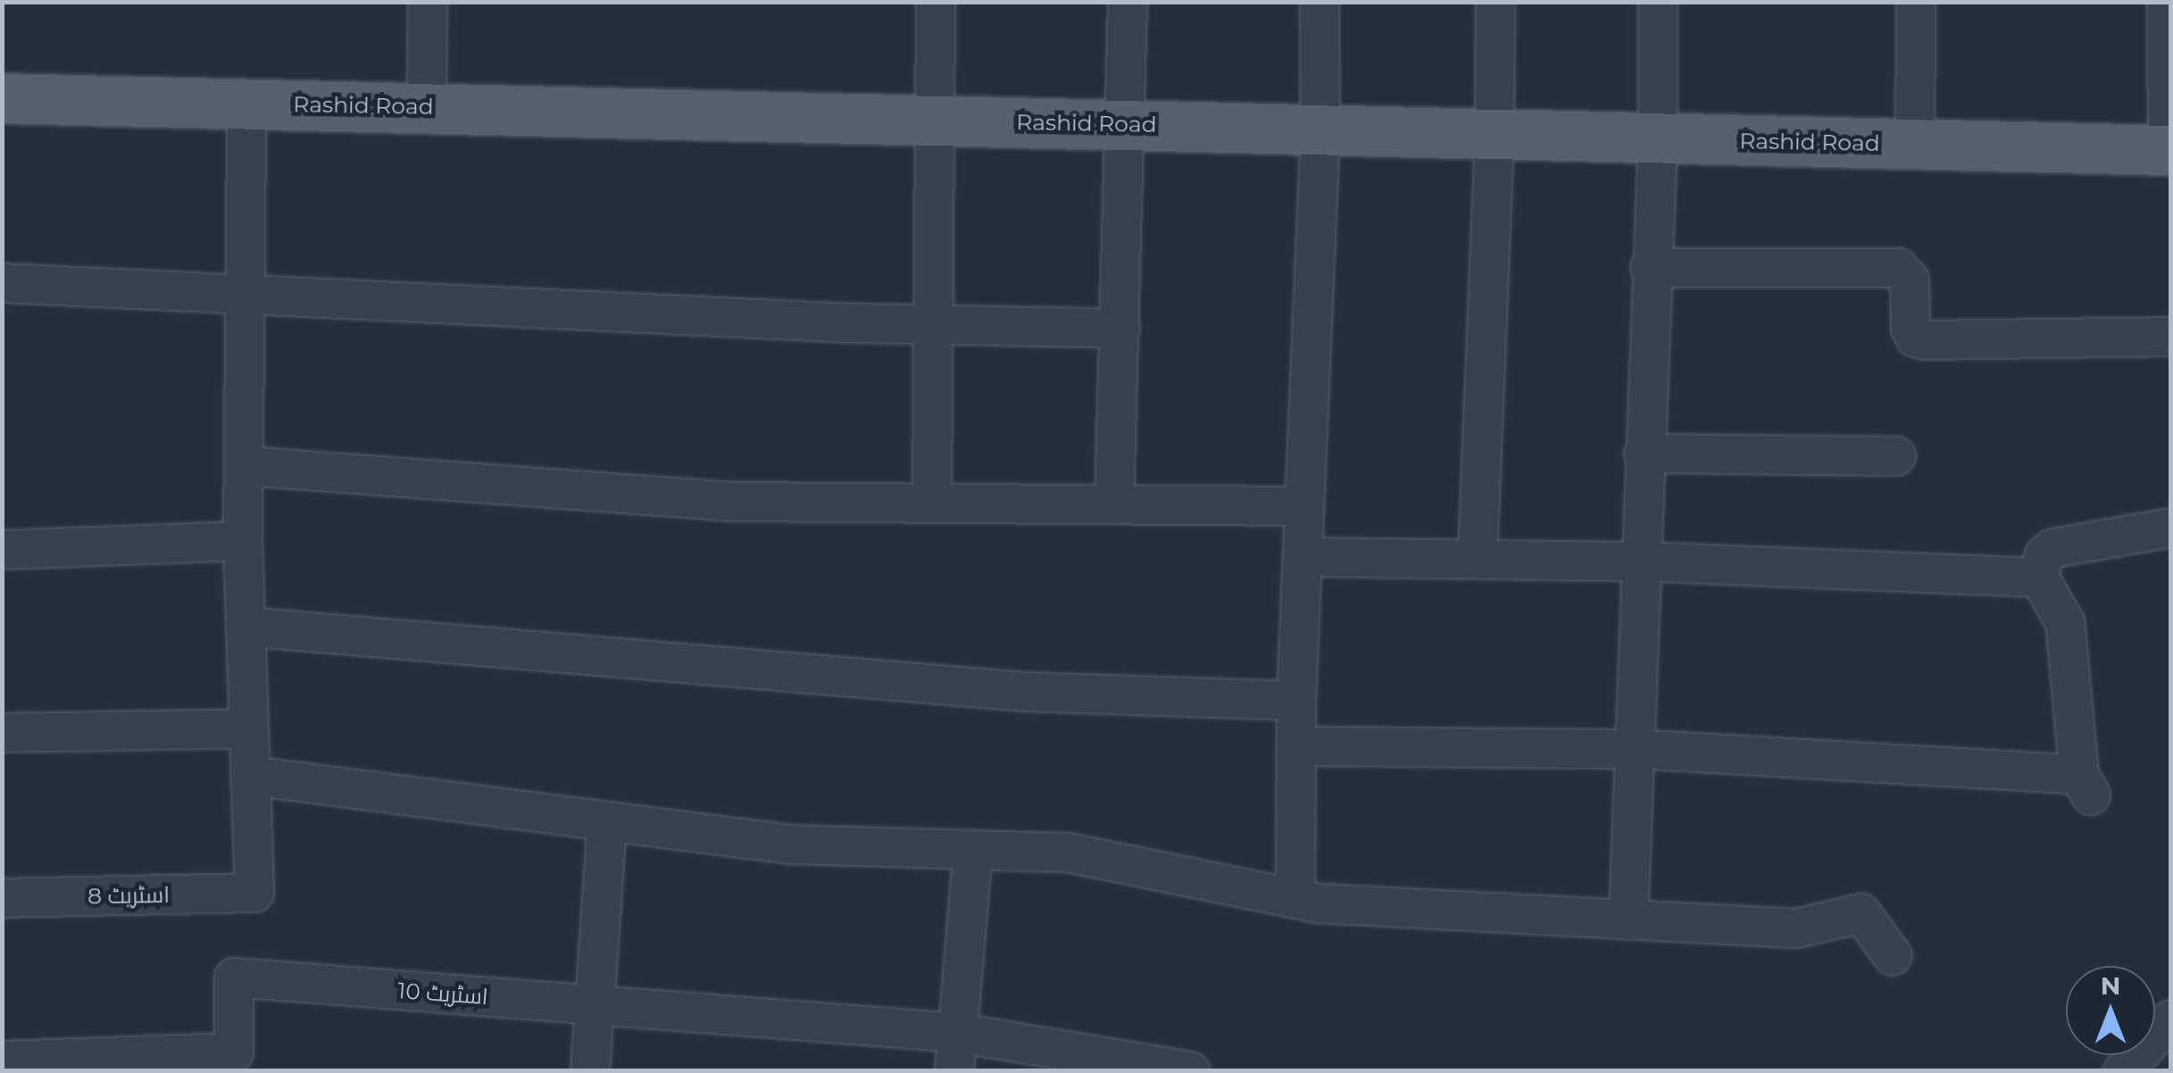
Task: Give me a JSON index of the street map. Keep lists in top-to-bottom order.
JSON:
{
  "streets": {
    "main road": ["Rashid Road"],
    "street": ["اسٹریٹ 8", "اسٹریٹ 10"]
  },
  "north": "top"
}
